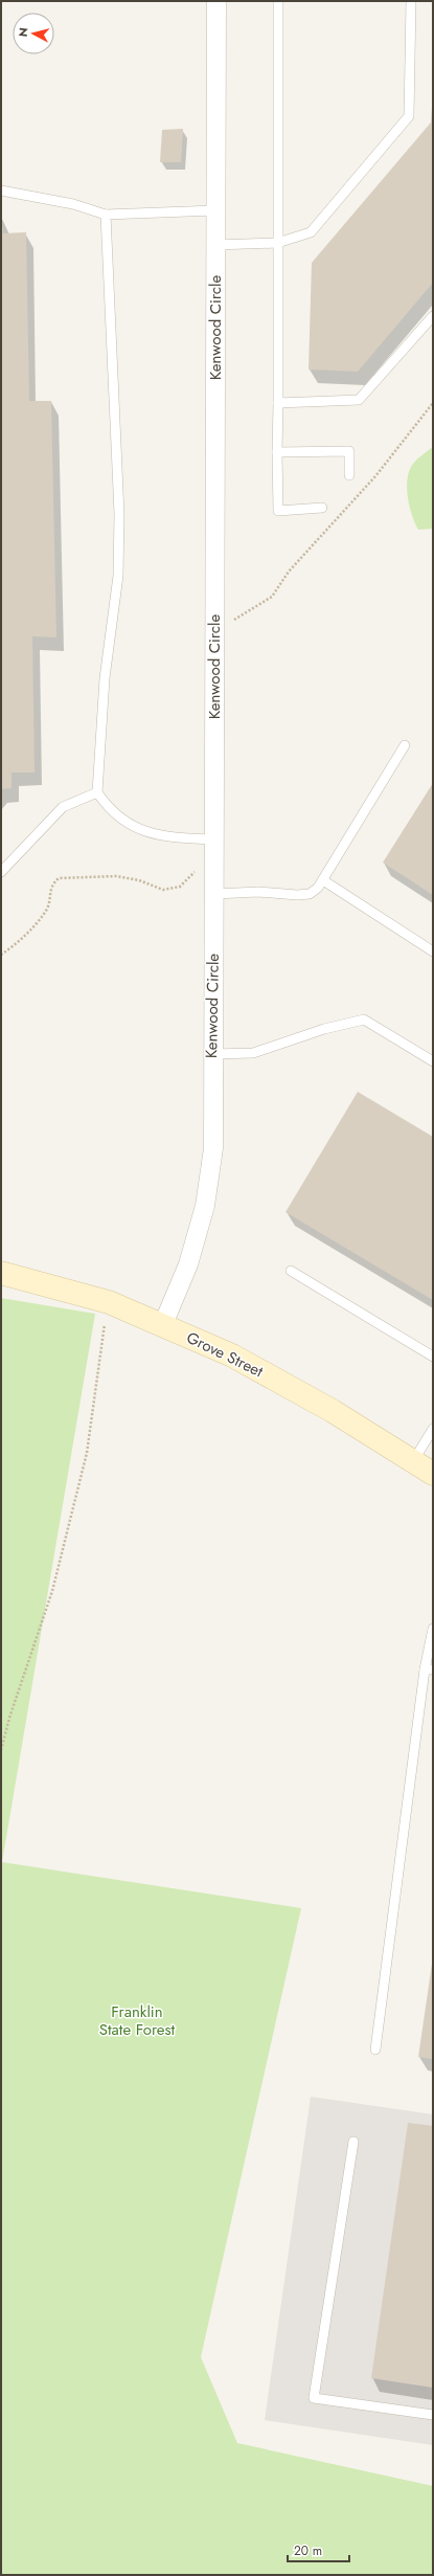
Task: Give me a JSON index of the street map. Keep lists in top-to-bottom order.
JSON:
{
  "streets": {
    "main road": ["Grove Street"],
    "street": ["Kenwood Circle"]
  },
  "crossings": [
    ["Kenwood Circle", "Grove Street"]
  ],
  "parks": ["Franklin State Forest"],
  "scale_bar": "20 m",
  "north": "left"
}
